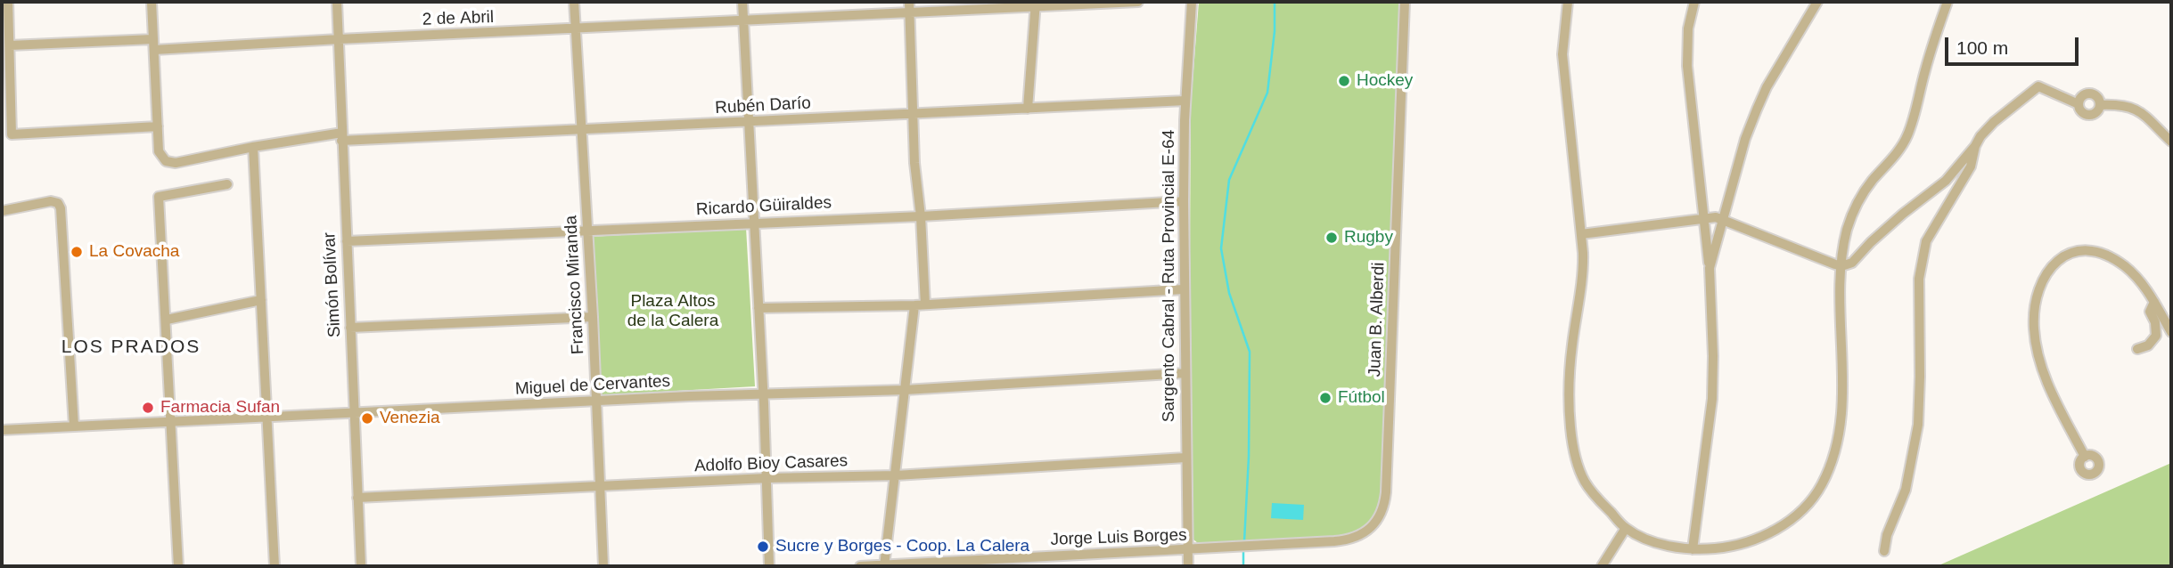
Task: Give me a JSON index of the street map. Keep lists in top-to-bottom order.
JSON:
{
  "streets": {
    "street": [
      "2 de Abril",
      "Rubén Darío",
      "Ricardo Güiraldes",
      "Sargento Cabral - Ruta Provincial E-64",
      "Simón Bolívar",
      "Francisco Miranda",
      "Juan B. Alberdi",
      "Miguel de Cervantes",
      "Adolfo Bioy Casares",
      "Jorge Luis Borges"
    ]
  },
  "crossings": [
    ["2 de Abril", "Simón Bolívar"],
    ["2 de Abril", "Francisco Miranda"],
    ["Rubén Darío", "Sargento Cabral - Ruta Provincial E-64"],
    ["Rubén Darío", "Simón Bolívar"],
    ["Rubén Darío", "Francisco Miranda"],
    ["Ricardo Güiraldes", "Sargento Cabral - Ruta Provincial E-64"],
    ["Ricardo Güiraldes", "Simón Bolívar"],
    ["Ricardo Güiraldes", "Francisco Miranda"],
    ["Sargento Cabral - Ruta Provincial E-64", "Miguel de Cervantes"],
    ["Sargento Cabral - Ruta Provincial E-64", "Adolfo Bioy Casares"],
    ["Sargento Cabral - Ruta Provincial E-64", "Jorge Luis Borges"],
    ["Simón Bolívar", "Miguel de Cervantes"],
    ["Simón Bolívar", "Adolfo Bioy Casares"],
    ["Francisco Miranda", "Miguel de Cervantes"],
    ["Francisco Miranda", "Adolfo Bioy Casares"],
    ["Juan B. Alberdi", "Jorge Luis Borges"]
  ],
  "districts": ["LOS PRADOS"],
  "parks": ["Plaza Altos de la Calera"],
  "places": [
    "Hockey",
    "Rugby",
    "La Covacha",
    "Fútbol",
    "Farmacia Sufan",
    "Venezia",
    "Sucre y Borges - Coop. La Calera"
  ],
  "scale_bar": "100 m"
}
